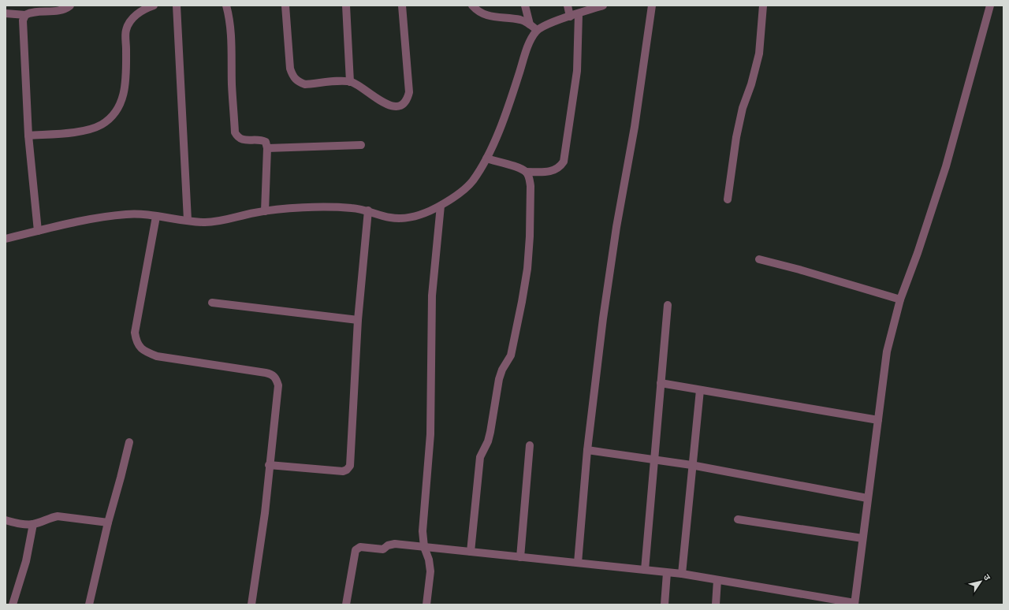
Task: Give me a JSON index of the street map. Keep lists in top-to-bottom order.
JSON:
{
  "north": "top right"
}
